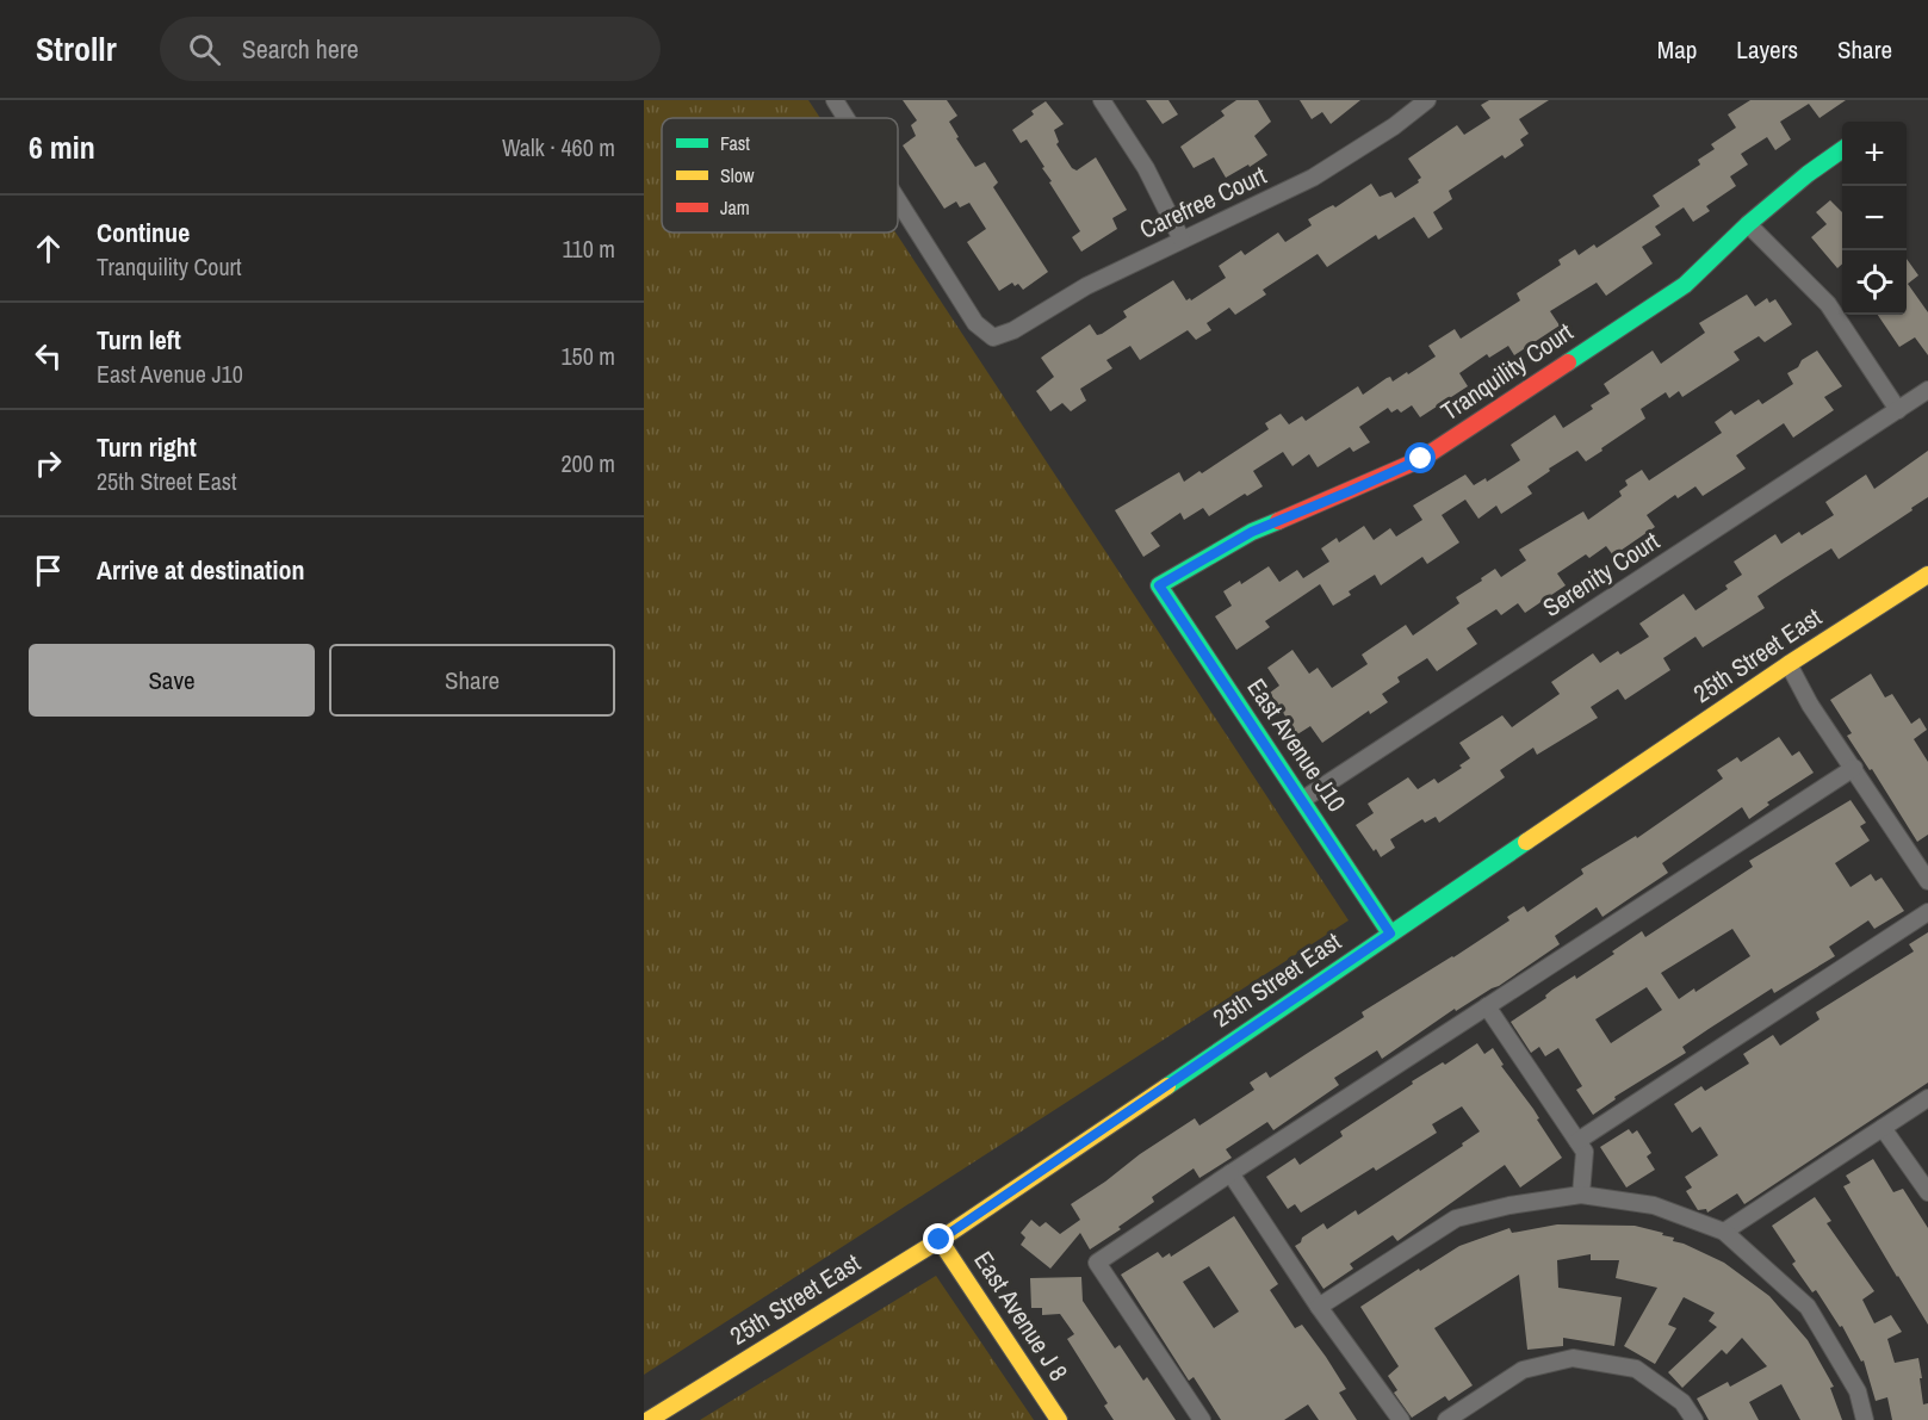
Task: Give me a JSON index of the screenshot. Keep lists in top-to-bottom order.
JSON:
{
  "streets": {
    "street": [
      "Carefree Court",
      "Tranquility Court",
      "Serenity Court",
      "25th Street East",
      "East Avenue J10",
      "East Avenue J 8"
    ]
  },
  "crossings": [
    ["Tranquility Court", "East Avenue J10"],
    ["Serenity Court", "East Avenue J10"],
    ["25th Street East", "East Avenue J10"],
    ["25th Street East", "East Avenue J 8"]
  ],
  "legend": ["Fast", "Slow", "Jam"],
  "page": {
    "header": "Strollr",
    "search": "Search here",
    "nav": ["Map", "Layers", "Share"],
    "heading": ["6 min", "Walk · 460 m"],
    "map_buttons": ["+", "−"],
    "list": [
      ["Continue", "Tranquility Court", "110 m"],
      ["Turn left", "East Avenue J10", "150 m"],
      ["Turn right", "25th Street East", "200 m"],
      "Arrive at destination"
    ],
    "buttons": ["Save", "Share"]
  }
}
